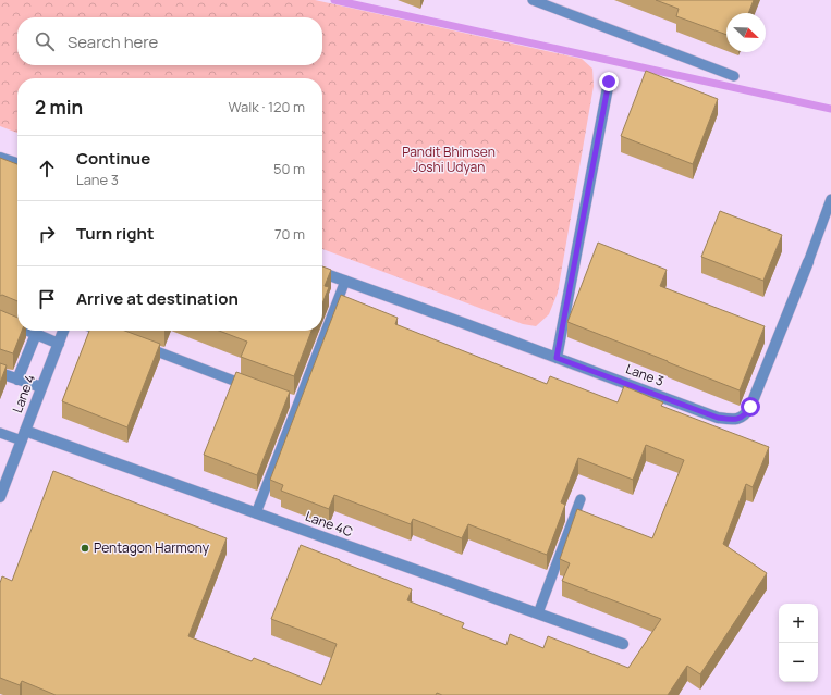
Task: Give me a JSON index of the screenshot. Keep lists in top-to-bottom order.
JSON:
{
  "streets": {
    "street": ["Lane 3", "Lane 4", "Lane 4C"]
  },
  "crossings": [
    ["Lane 4", "Lane 4C"]
  ],
  "parks": ["Pandit Bhimsen Joshi Udyan"],
  "places": ["Pentagon Harmony"],
  "north": "bottom right",
  "page": {
    "search": "Search here",
    "heading": ["2 min", "Walk · 120 m"],
    "list": [
      ["Continue", "Lane 3", "50 m"],
      ["Turn right", "70 m"],
      "Arrive at destination"
    ],
    "map_buttons": ["+", "−"]
  }
}
